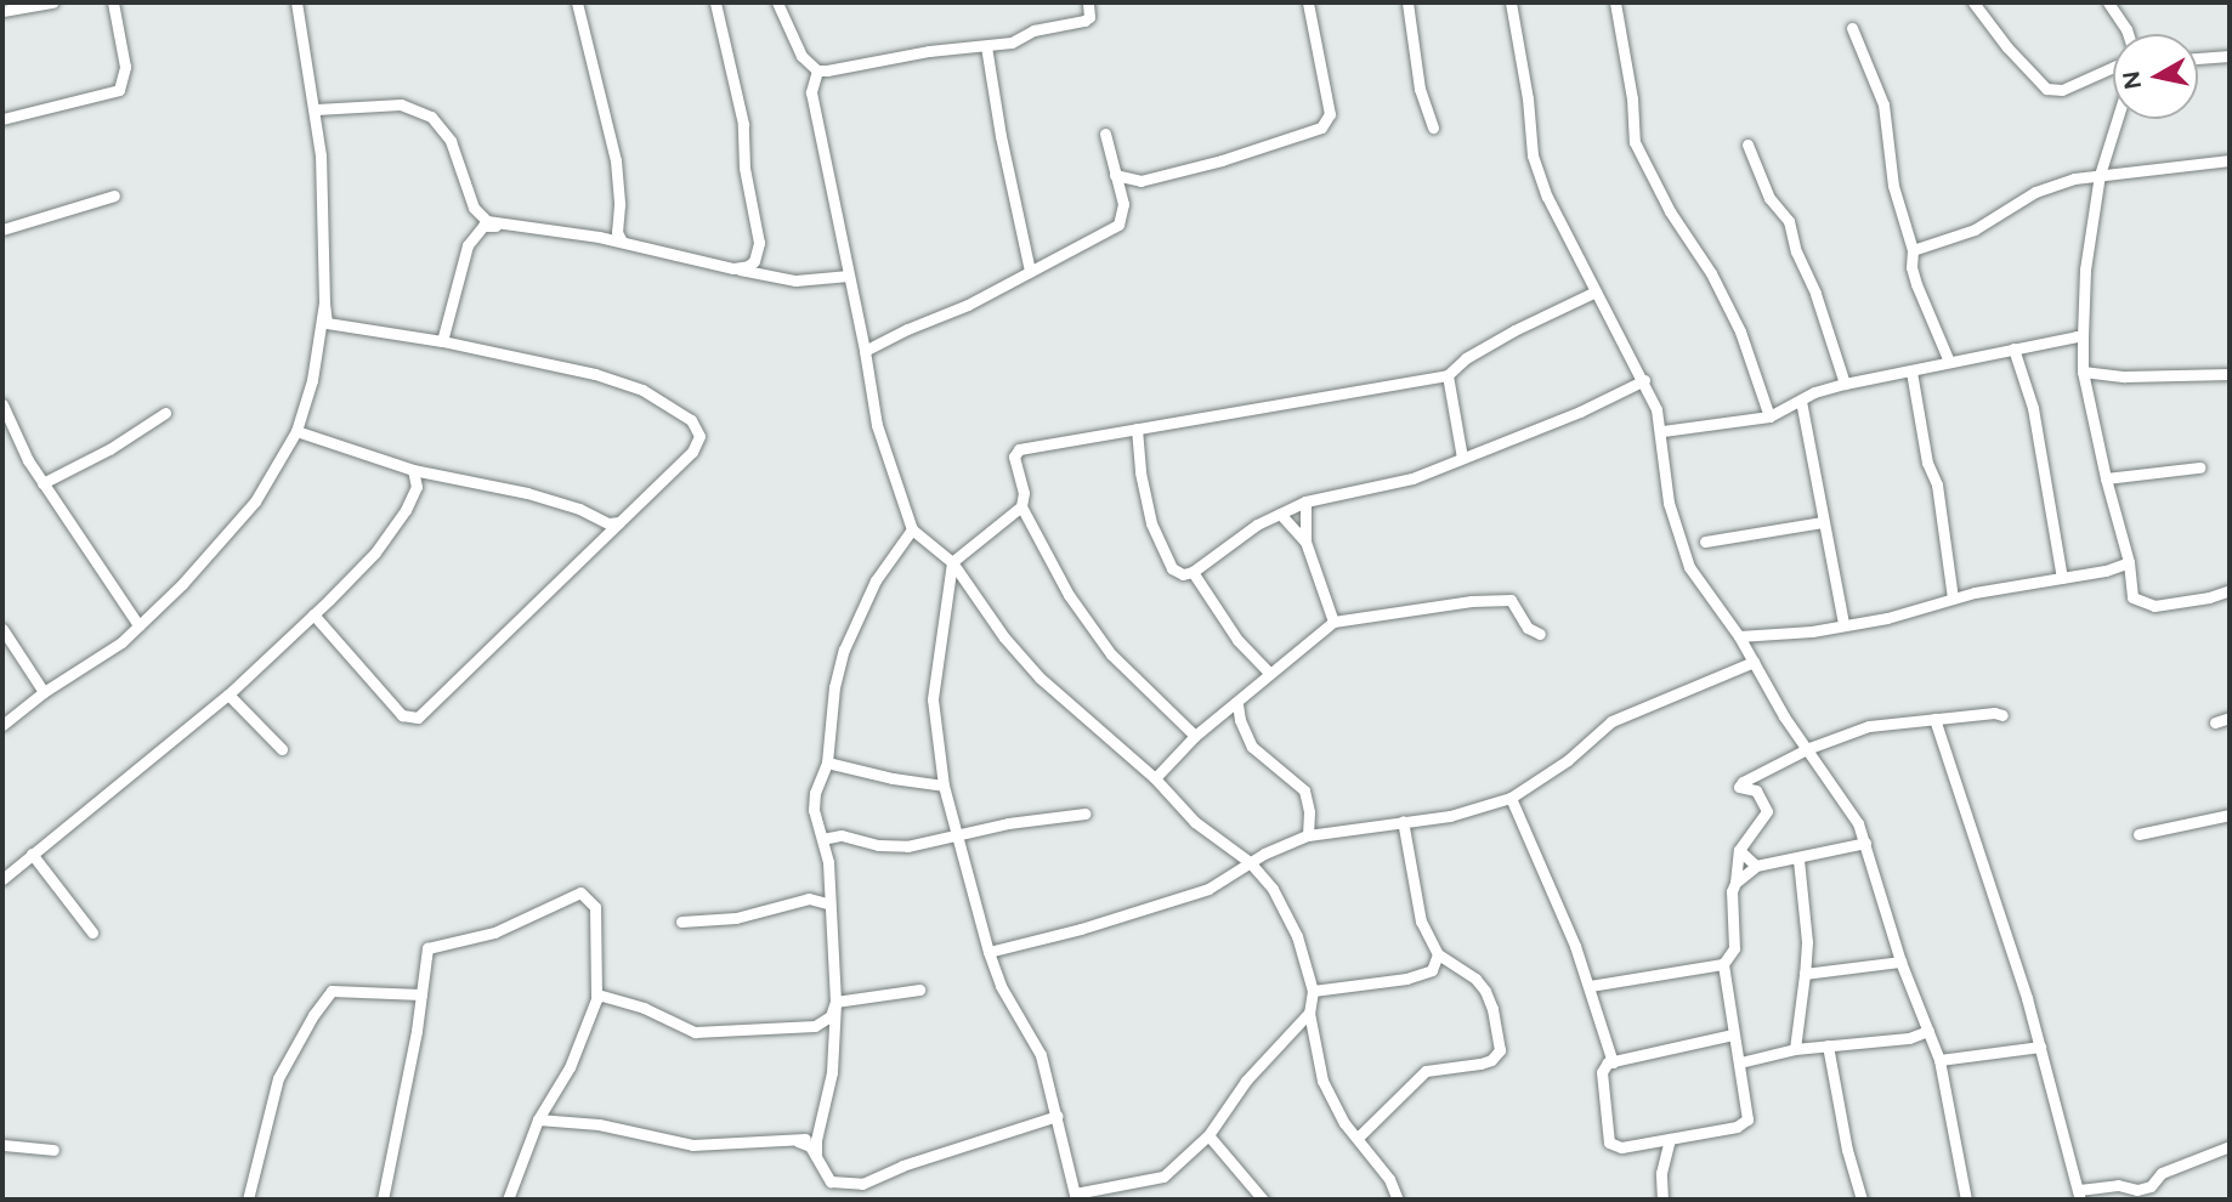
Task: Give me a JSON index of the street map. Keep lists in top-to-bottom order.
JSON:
{
  "north": "left"
}
